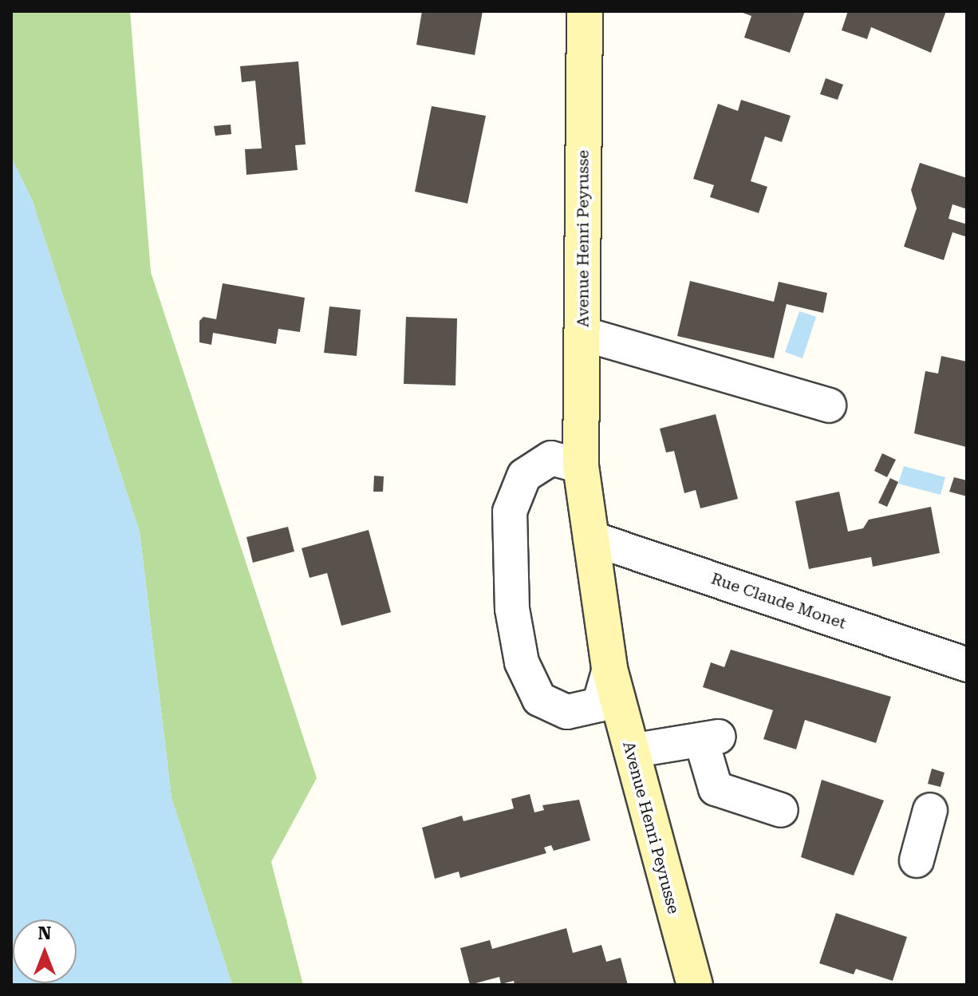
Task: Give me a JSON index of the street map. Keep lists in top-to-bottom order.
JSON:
{
  "streets": {
    "street": ["Avenue Henri Peyrusse", "Rue Claude Monet"]
  },
  "crossings": [
    ["Avenue Henri Peyrusse", "Rue Claude Monet"]
  ],
  "north": "top"
}
